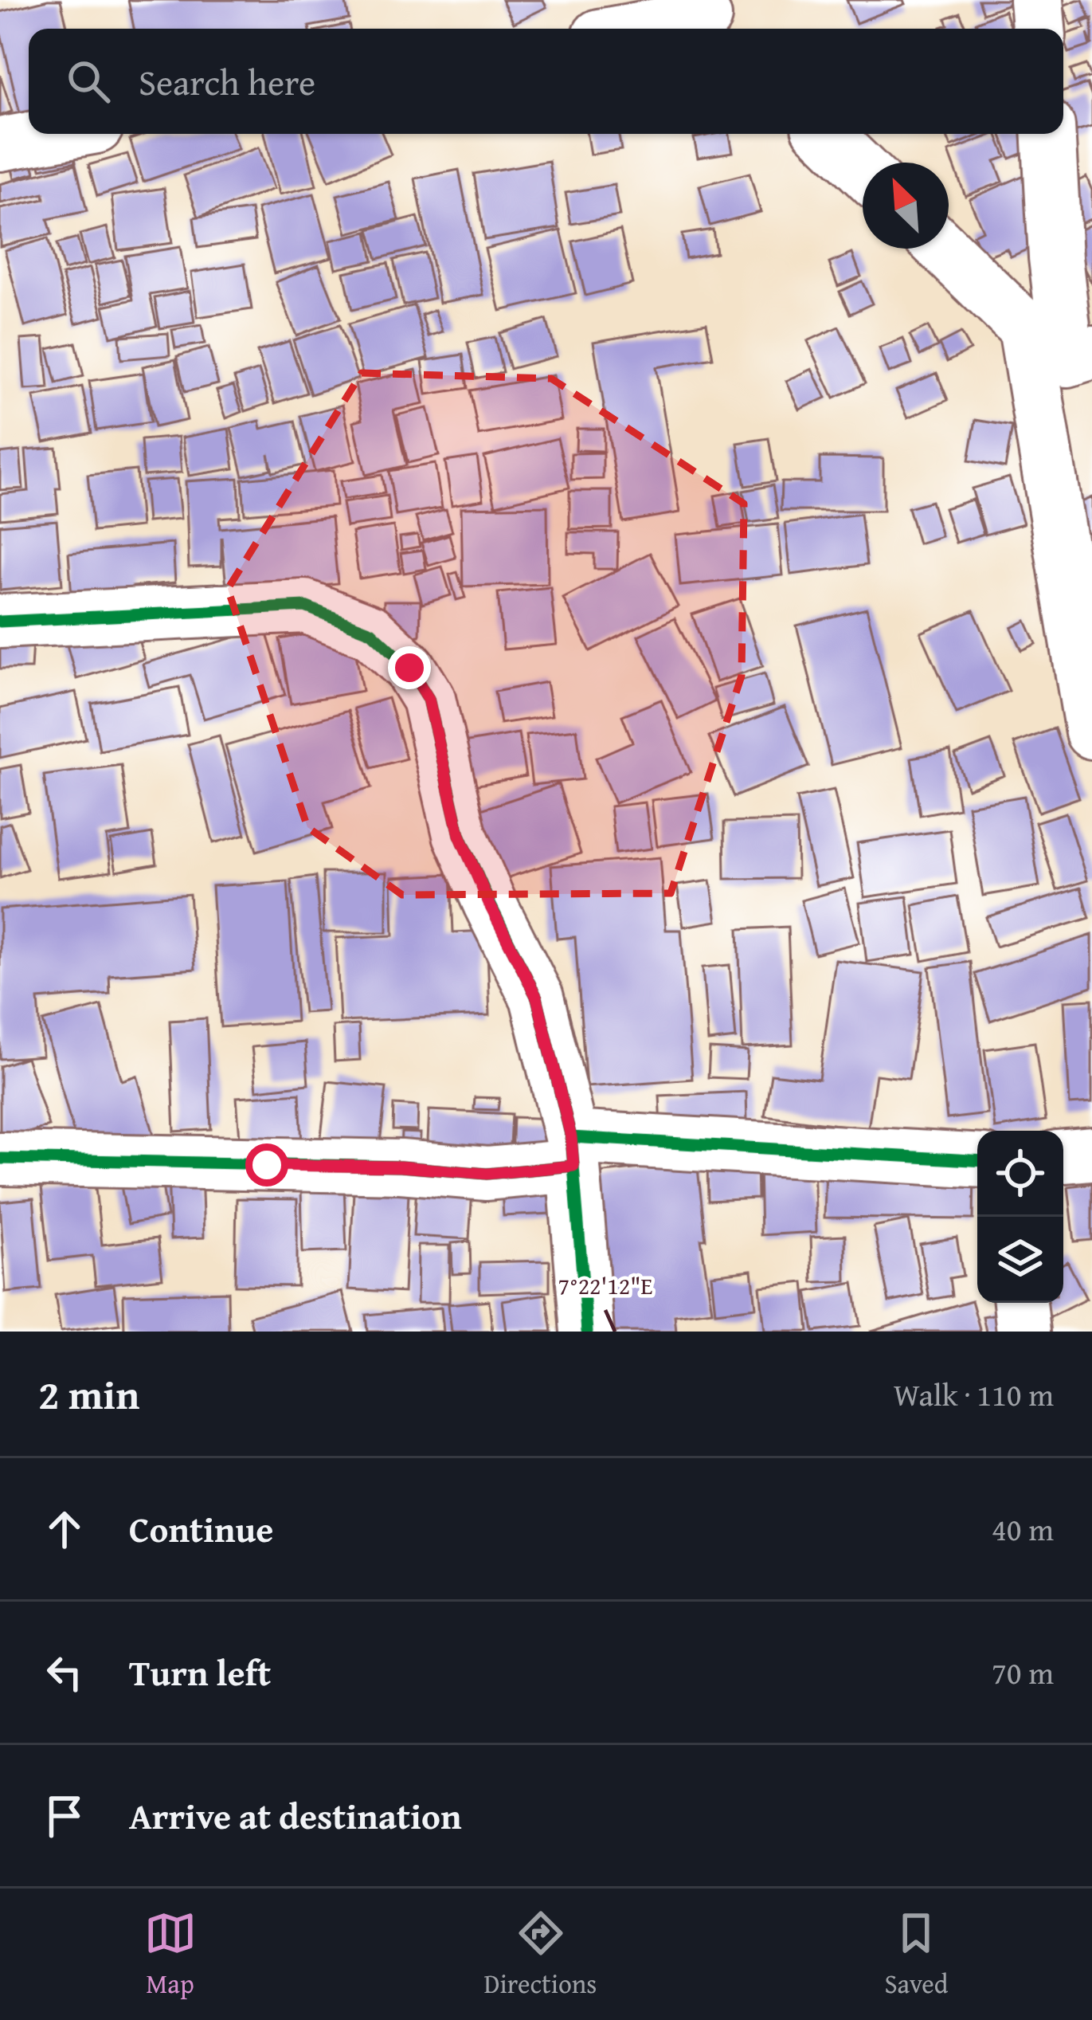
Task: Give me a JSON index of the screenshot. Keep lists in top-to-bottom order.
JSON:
{
  "north": "top left",
  "page": {
    "search": "Search here",
    "heading": ["2 min", "Walk · 110 m"],
    "list": [
      ["Continue", "40 m"],
      ["Turn left", "70 m"],
      "Arrive at destination"
    ],
    "nav": ["Map", "Directions", "Saved"]
  },
  "coordinates": ["7°22'12\"E"]
}
